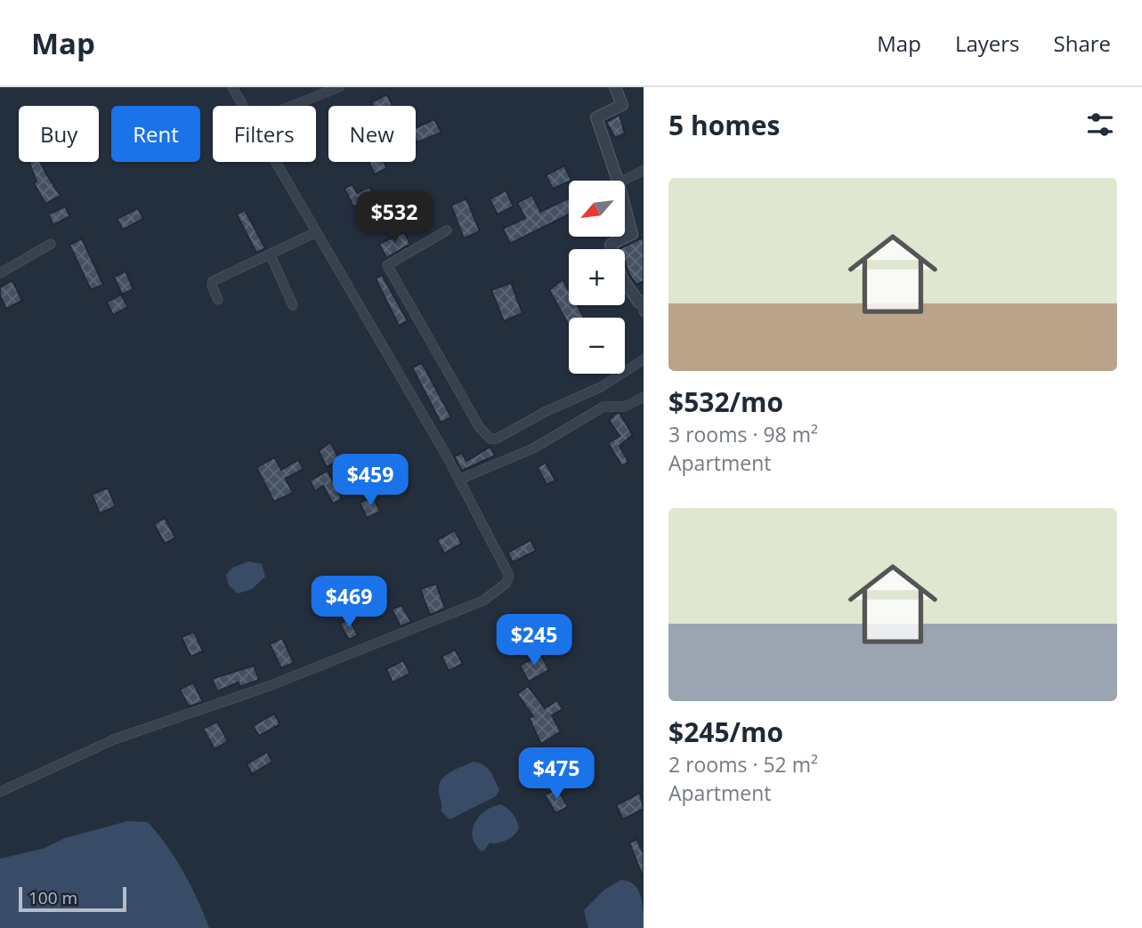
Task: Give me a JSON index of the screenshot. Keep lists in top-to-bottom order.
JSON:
{
  "scale_bar": "100 m",
  "north": "bottom left",
  "page": {
    "header": "Map",
    "nav": ["Map", "Layers", "Share"],
    "heading": "5 homes",
    "chip": [
      "Buy",
      "Rent",
      "Filters",
      "New"
    ],
    "list": [
      {
        "name": "$532/mo",
        "note": "3 rooms · 98 m² · Apartment"
      },
      {
        "name": "$245/mo",
        "note": "2 rooms · 52 m² · Apartment"
      }
    ],
    "map_buttons": ["+", "−"],
    "price": [
      "$532",
      "$459",
      "$469",
      "$245",
      "$475"
    ],
    "scale": "100 m"
  }
}
